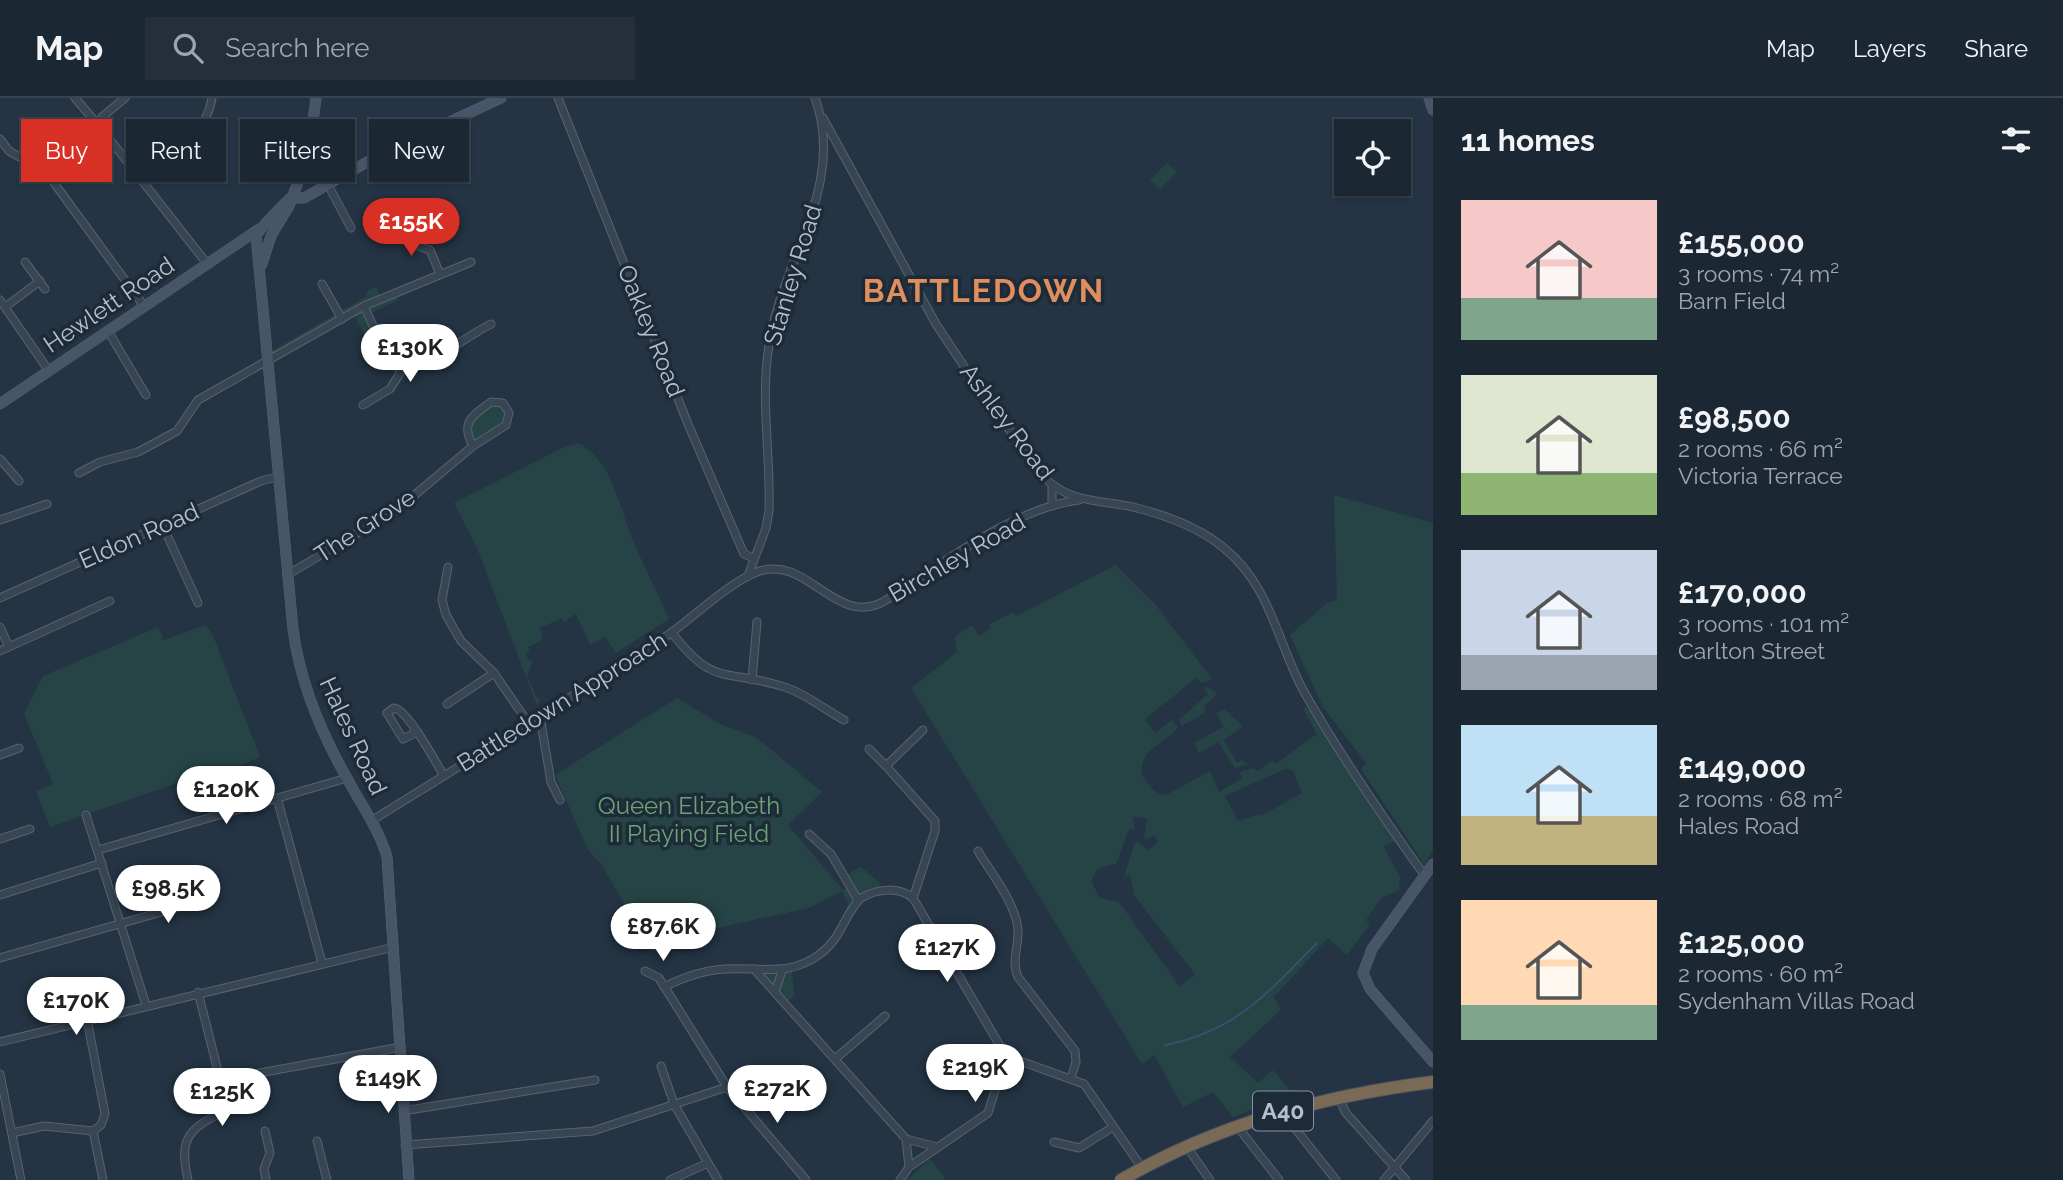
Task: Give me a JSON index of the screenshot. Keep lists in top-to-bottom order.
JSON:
{
  "streets": {
    "highway": ["A40"],
    "main road": ["Hewlett Road", "Hales Road"],
    "street": [
      "Stanley Road",
      "Oakley Road",
      "Ashley Road",
      "The Grove",
      "Eldon Road",
      "Birchley Road",
      "Battledown Approach"
    ]
  },
  "crossings": [
    ["Stanley Road", "Oakley Road"],
    ["Stanley Road", "Ashley Road"],
    ["Stanley Road", "Birchley Road"],
    ["Stanley Road", "Battledown Approach"],
    ["Hewlett Road", "Hales Road"],
    ["Ashley Road", "Birchley Road"],
    ["The Grove", "Hales Road"],
    ["Eldon Road", "Hales Road"],
    ["Birchley Road", "Battledown Approach"],
    ["Battledown Approach", "Hales Road"]
  ],
  "districts": ["BATTLEDOWN"],
  "parks": ["Queen Elizabeth II Playing Field"],
  "page": {
    "header": "Map",
    "search": "Search here",
    "nav": ["Map", "Layers", "Share"],
    "heading": "11 homes",
    "chip": [
      "Buy",
      "Rent",
      "Filters",
      "New"
    ],
    "list": [
      {
        "name": "£155,000",
        "note": "3 rooms · 74 m² · Barn Field"
      },
      {
        "name": "£98,500",
        "note": "2 rooms · 66 m² · Victoria Terrace"
      },
      {
        "name": "£170,000",
        "note": "3 rooms · 101 m² · Carlton Street"
      },
      {
        "name": "£149,000",
        "note": "2 rooms · 68 m² · Hales Road"
      },
      {
        "name": "£125,000",
        "note": "2 rooms · 60 m² · Sydenham Villas Road"
      }
    ],
    "price": [
      "£155K",
      "£130K",
      "£120K",
      "£98.5K",
      "£87.6K",
      "£127K",
      "£170K",
      "£219K",
      "£149K",
      "£272K",
      "£125K"
    ]
  }
}
